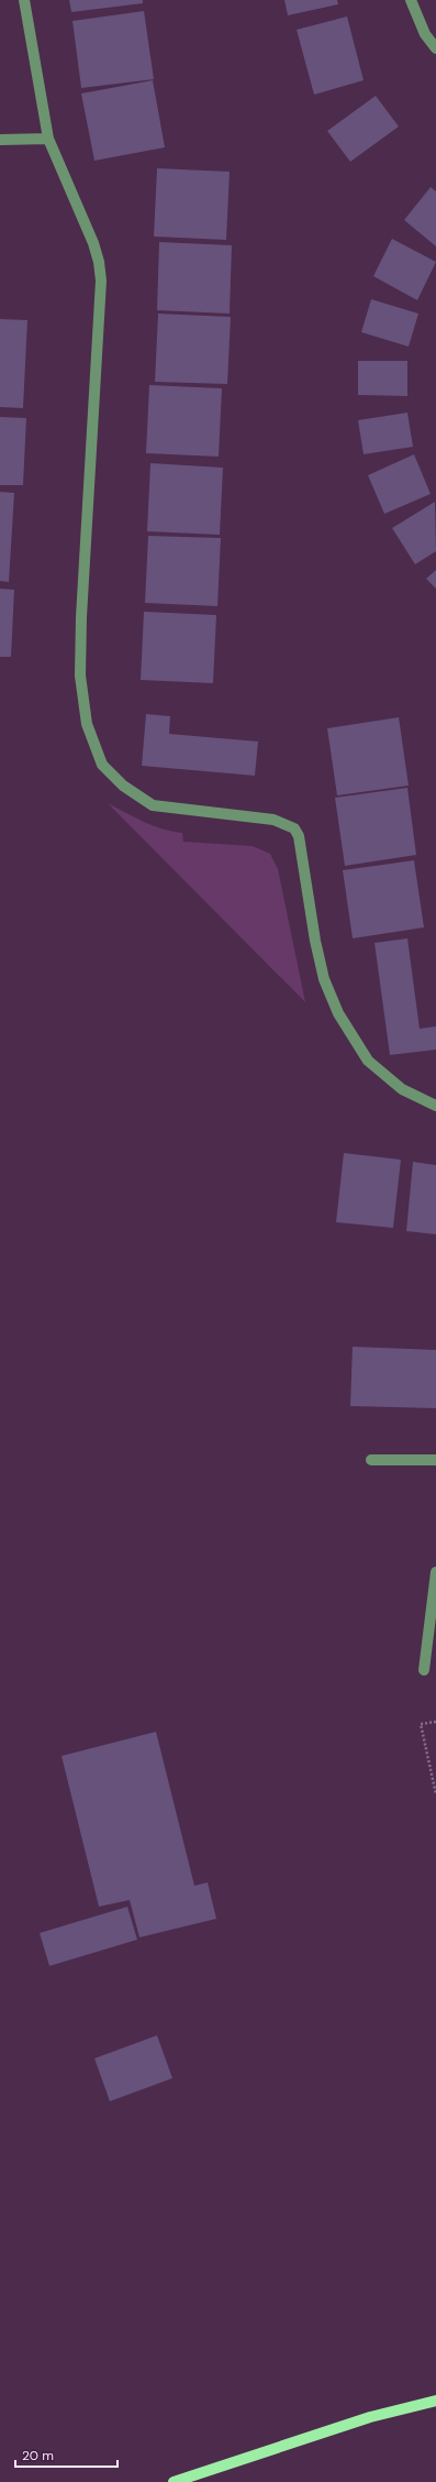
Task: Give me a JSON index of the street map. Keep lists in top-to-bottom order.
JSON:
{
  "scale_bar": "20 m"
}
